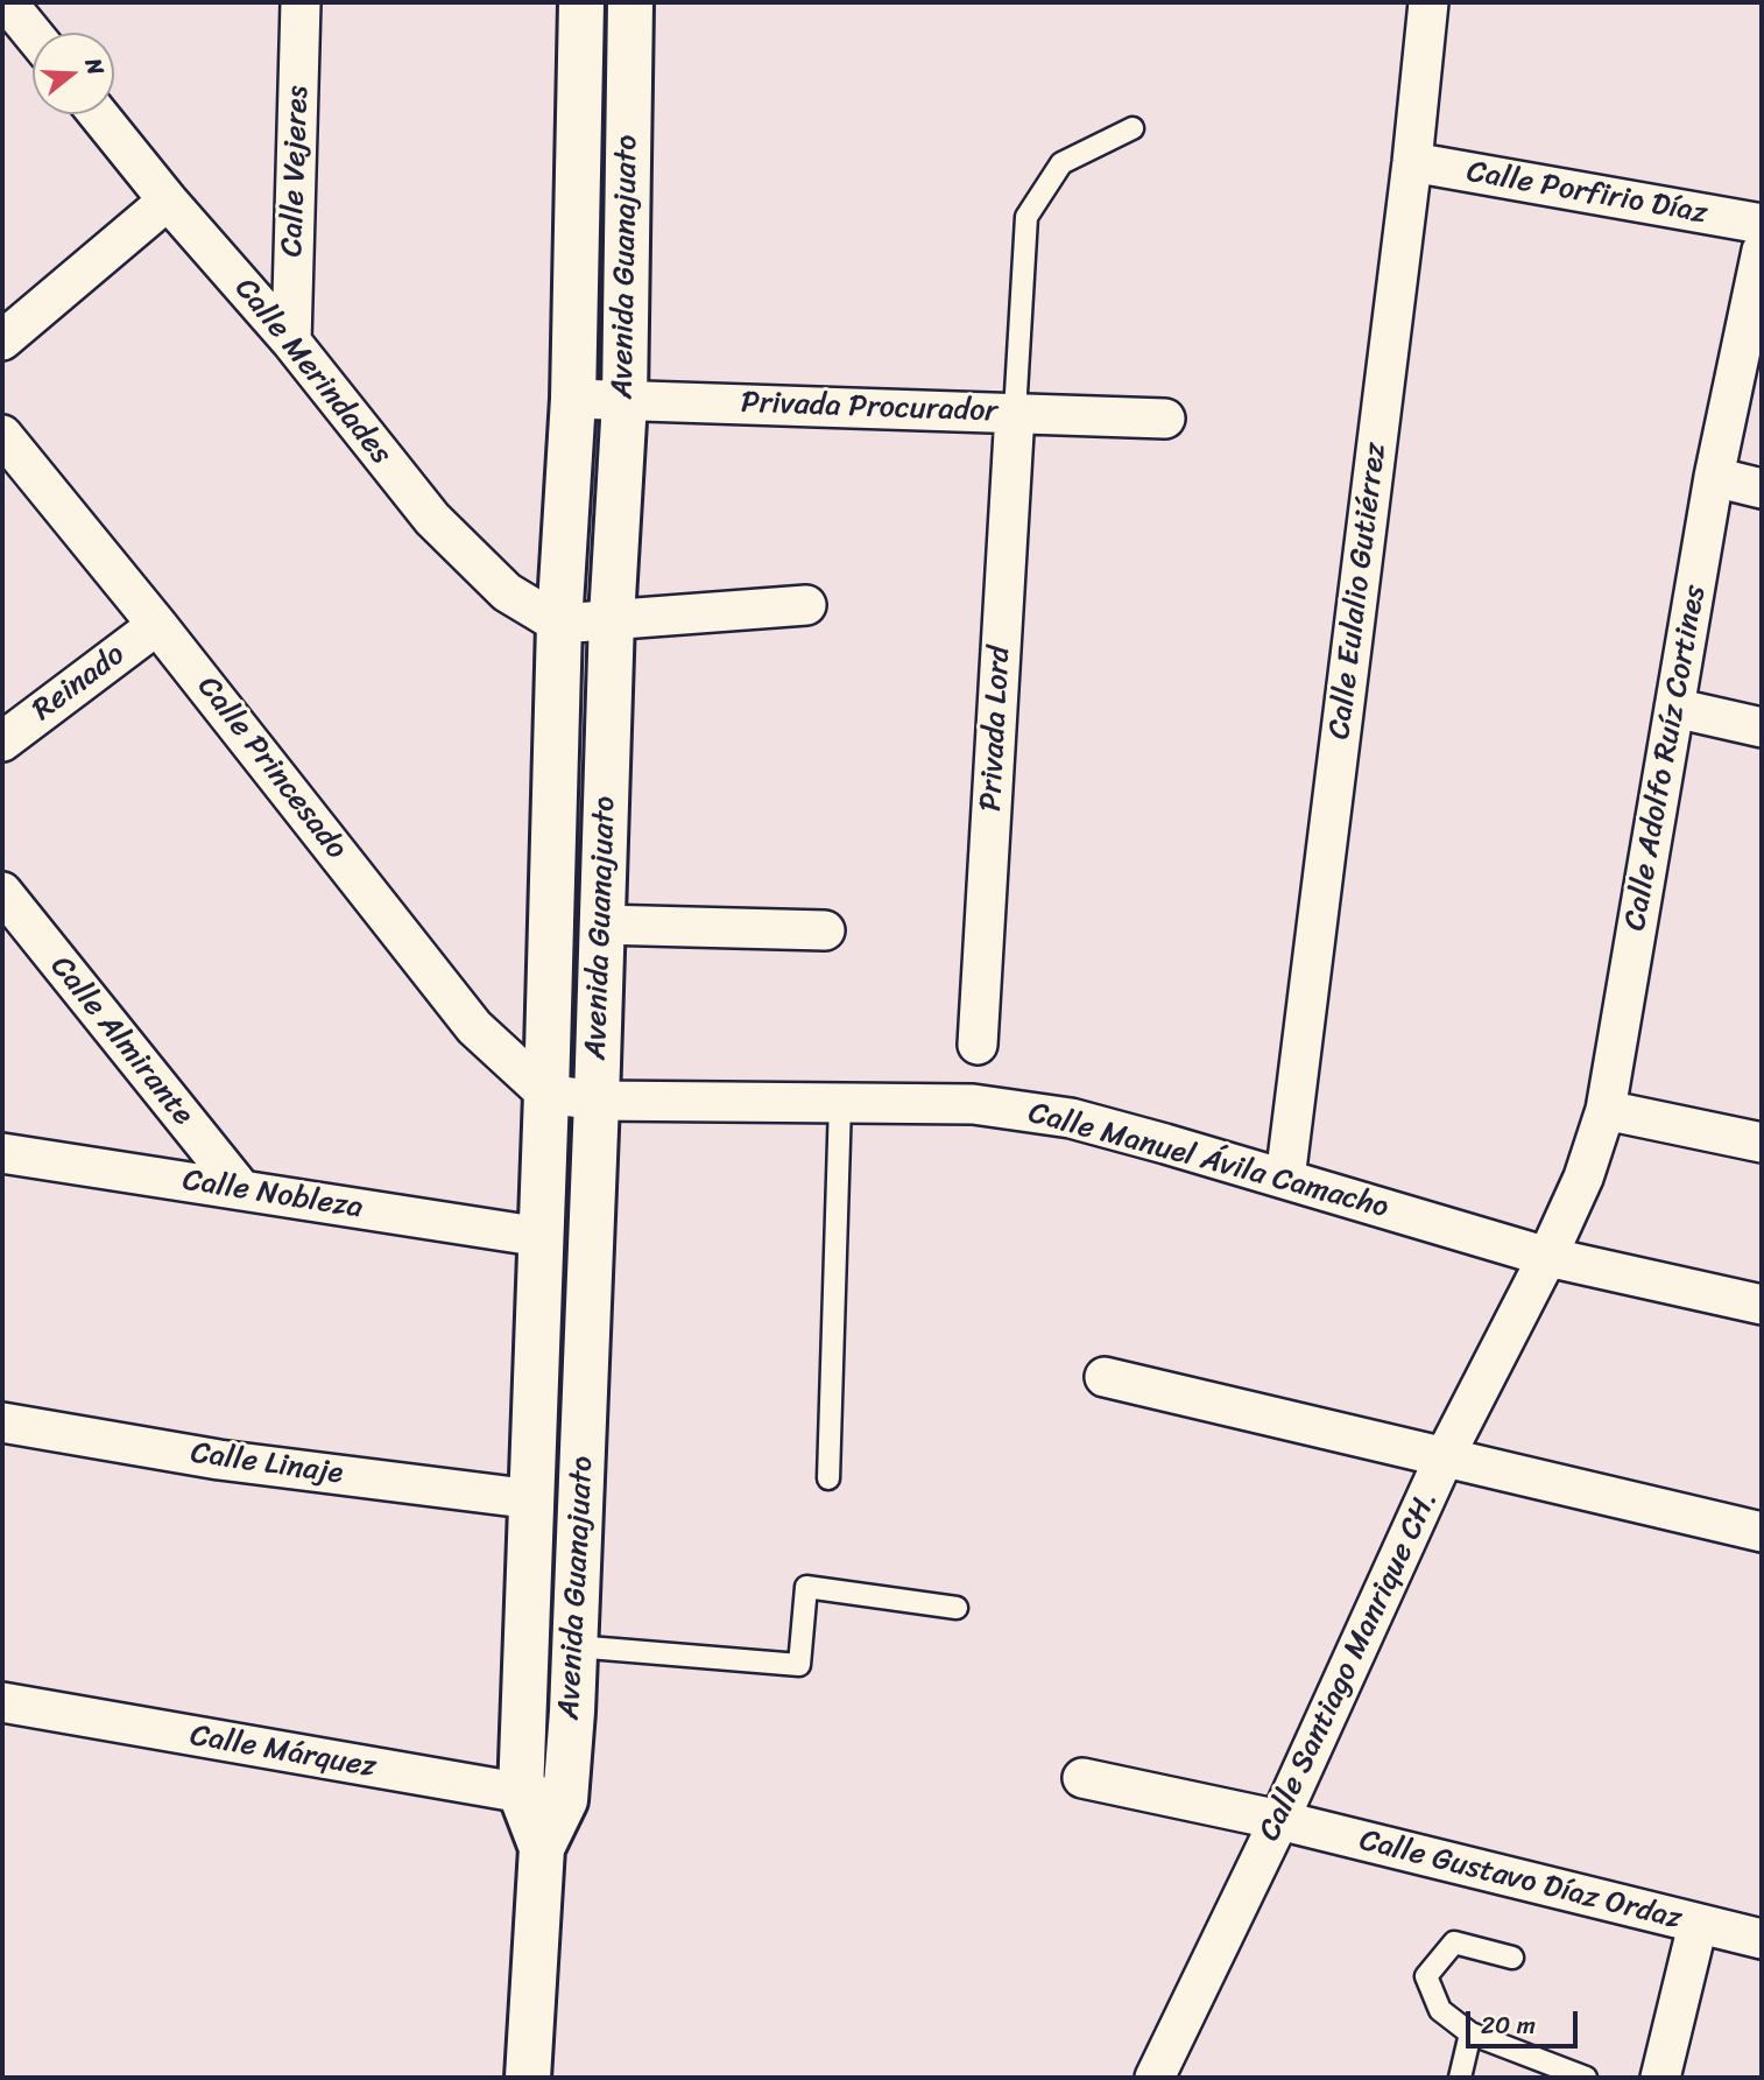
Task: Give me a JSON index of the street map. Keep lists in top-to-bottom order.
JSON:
{
  "streets": {
    "street": [
      "Calle Vejeres",
      "Calle Porfirio Díaz",
      "Avenida Guanajuato",
      "Calle Merindades",
      "Privada Procurador",
      "Calle Eulalio Gutiérrez",
      "Reinado",
      "Privada Lord",
      "Calle Adolfo Ruíz Cortines",
      "Calle Princesado",
      "Calle Almirante",
      "Calle Manuel Ávila Camacho",
      "Calle Nobleza",
      "Calle Linaje",
      "Calle Santiago Manrique CH.",
      "Calle Márquez",
      "Calle Gustavo Díaz Ordaz"
    ]
  },
  "crossings": [
    ["Calle Vejeres", "Calle Merindades"],
    ["Calle Porfirio Díaz", "Calle Eulalio Gutiérrez"],
    ["Avenida Guanajuato", "Calle Merindades"],
    ["Avenida Guanajuato", "Privada Procurador"],
    ["Avenida Guanajuato", "Calle Princesado"],
    ["Avenida Guanajuato", "Calle Manuel Ávila Camacho"],
    ["Avenida Guanajuato", "Calle Nobleza"],
    ["Avenida Guanajuato", "Calle Linaje"],
    ["Avenida Guanajuato", "Calle Márquez"],
    ["Privada Procurador", "Privada Lord"],
    ["Calle Eulalio Gutiérrez", "Calle Manuel Ávila Camacho"],
    ["Reinado", "Calle Princesado"],
    ["Calle Adolfo Ruíz Cortines", "Calle Manuel Ávila Camacho"],
    ["Calle Adolfo Ruíz Cortines", "Calle Santiago Manrique CH."],
    ["Calle Princesado", "Calle Manuel Ávila Camacho"],
    ["Calle Almirante", "Calle Nobleza"],
    ["Calle Manuel Ávila Camacho", "Calle Santiago Manrique CH."],
    ["Calle Santiago Manrique CH.", "Calle Gustavo Díaz Ordaz"]
  ],
  "scale_bar": "20 m",
  "north": "right"
}
